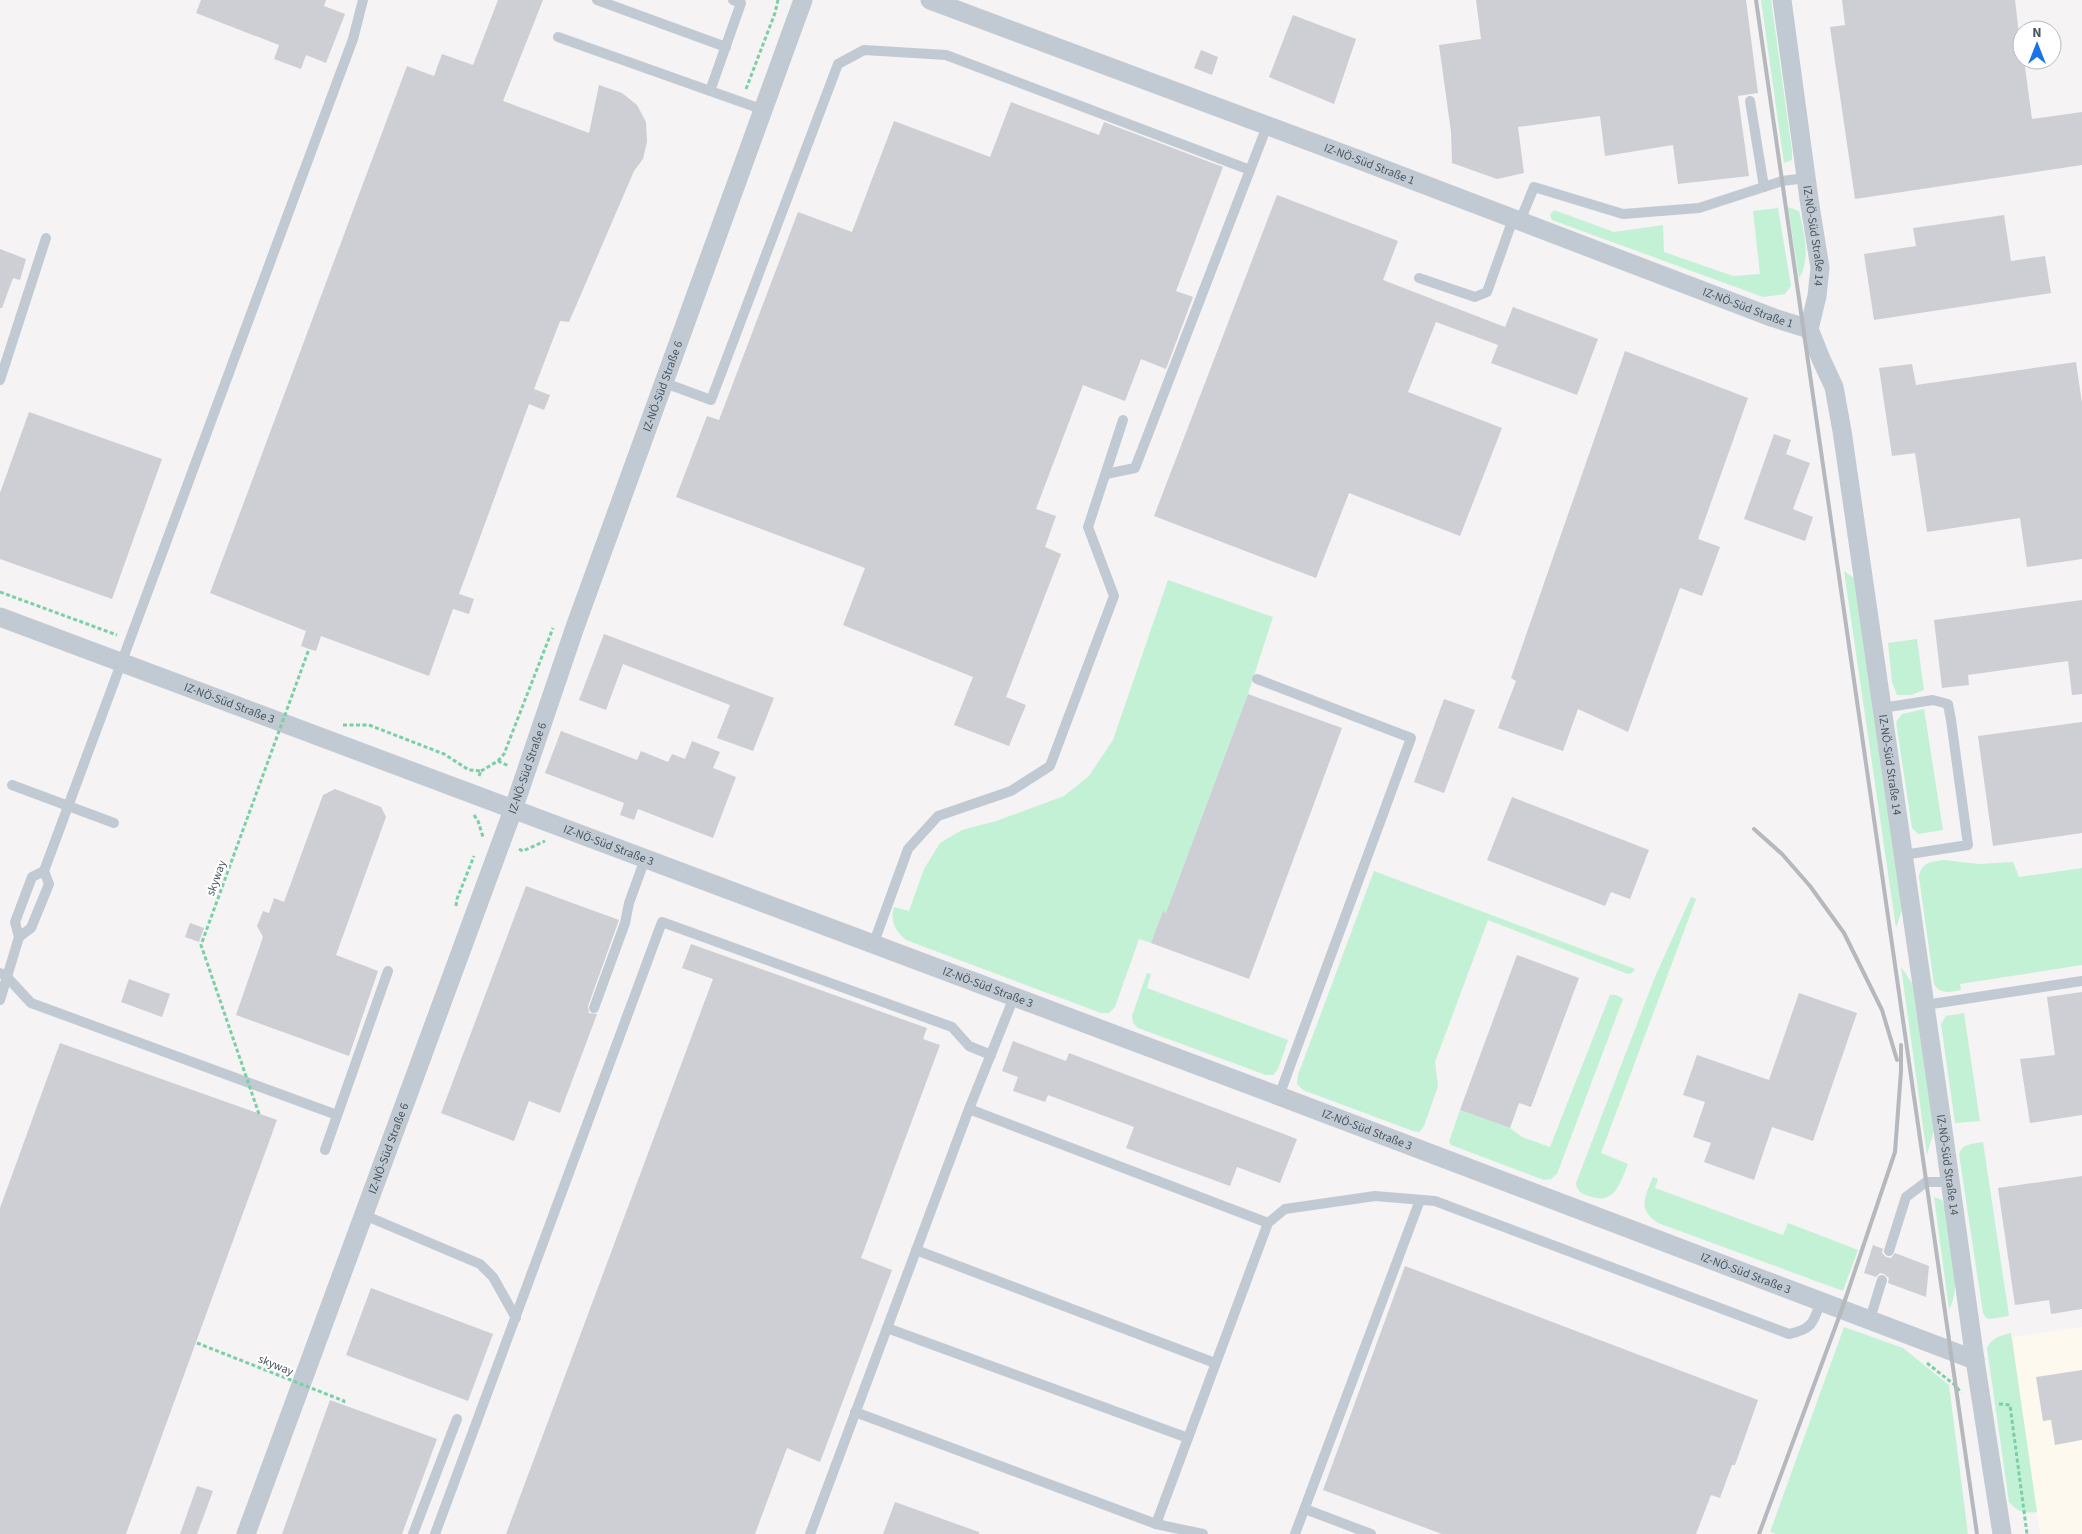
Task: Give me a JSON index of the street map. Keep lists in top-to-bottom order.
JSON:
{
  "streets": {
    "street": [
      "IZ-NÖ-Süd Straße 1",
      "IZ-NÖ-Süd Straße 14",
      "IZ-NÖ-Süd Straße 6",
      "IZ-NÖ-Süd Straße 3"
    ],
    "path": ["skyway"]
  },
  "crossings": [
    ["IZ-NÖ-Süd Straße 1", "IZ-NÖ-Süd Straße 14"],
    ["IZ-NÖ-Süd Straße 14", "IZ-NÖ-Süd Straße 3"],
    ["IZ-NÖ-Süd Straße 6", "IZ-NÖ-Süd Straße 3"]
  ],
  "north": "top"
}
